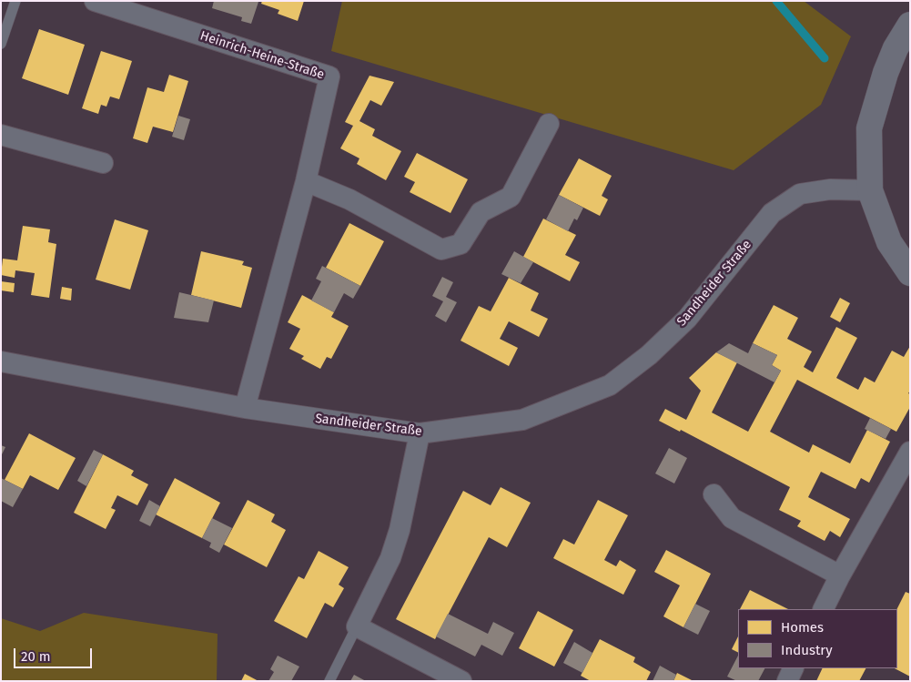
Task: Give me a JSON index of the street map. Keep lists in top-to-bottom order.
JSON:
{
  "streets": {
    "street": ["Heinrich-Heine-Straße", "Sandheider Straße"]
  },
  "crossings": [
    ["Heinrich-Heine-Straße", "Sandheider Straße"]
  ],
  "legend": ["Homes", "Industry"],
  "scale_bar": "20 m"
}
